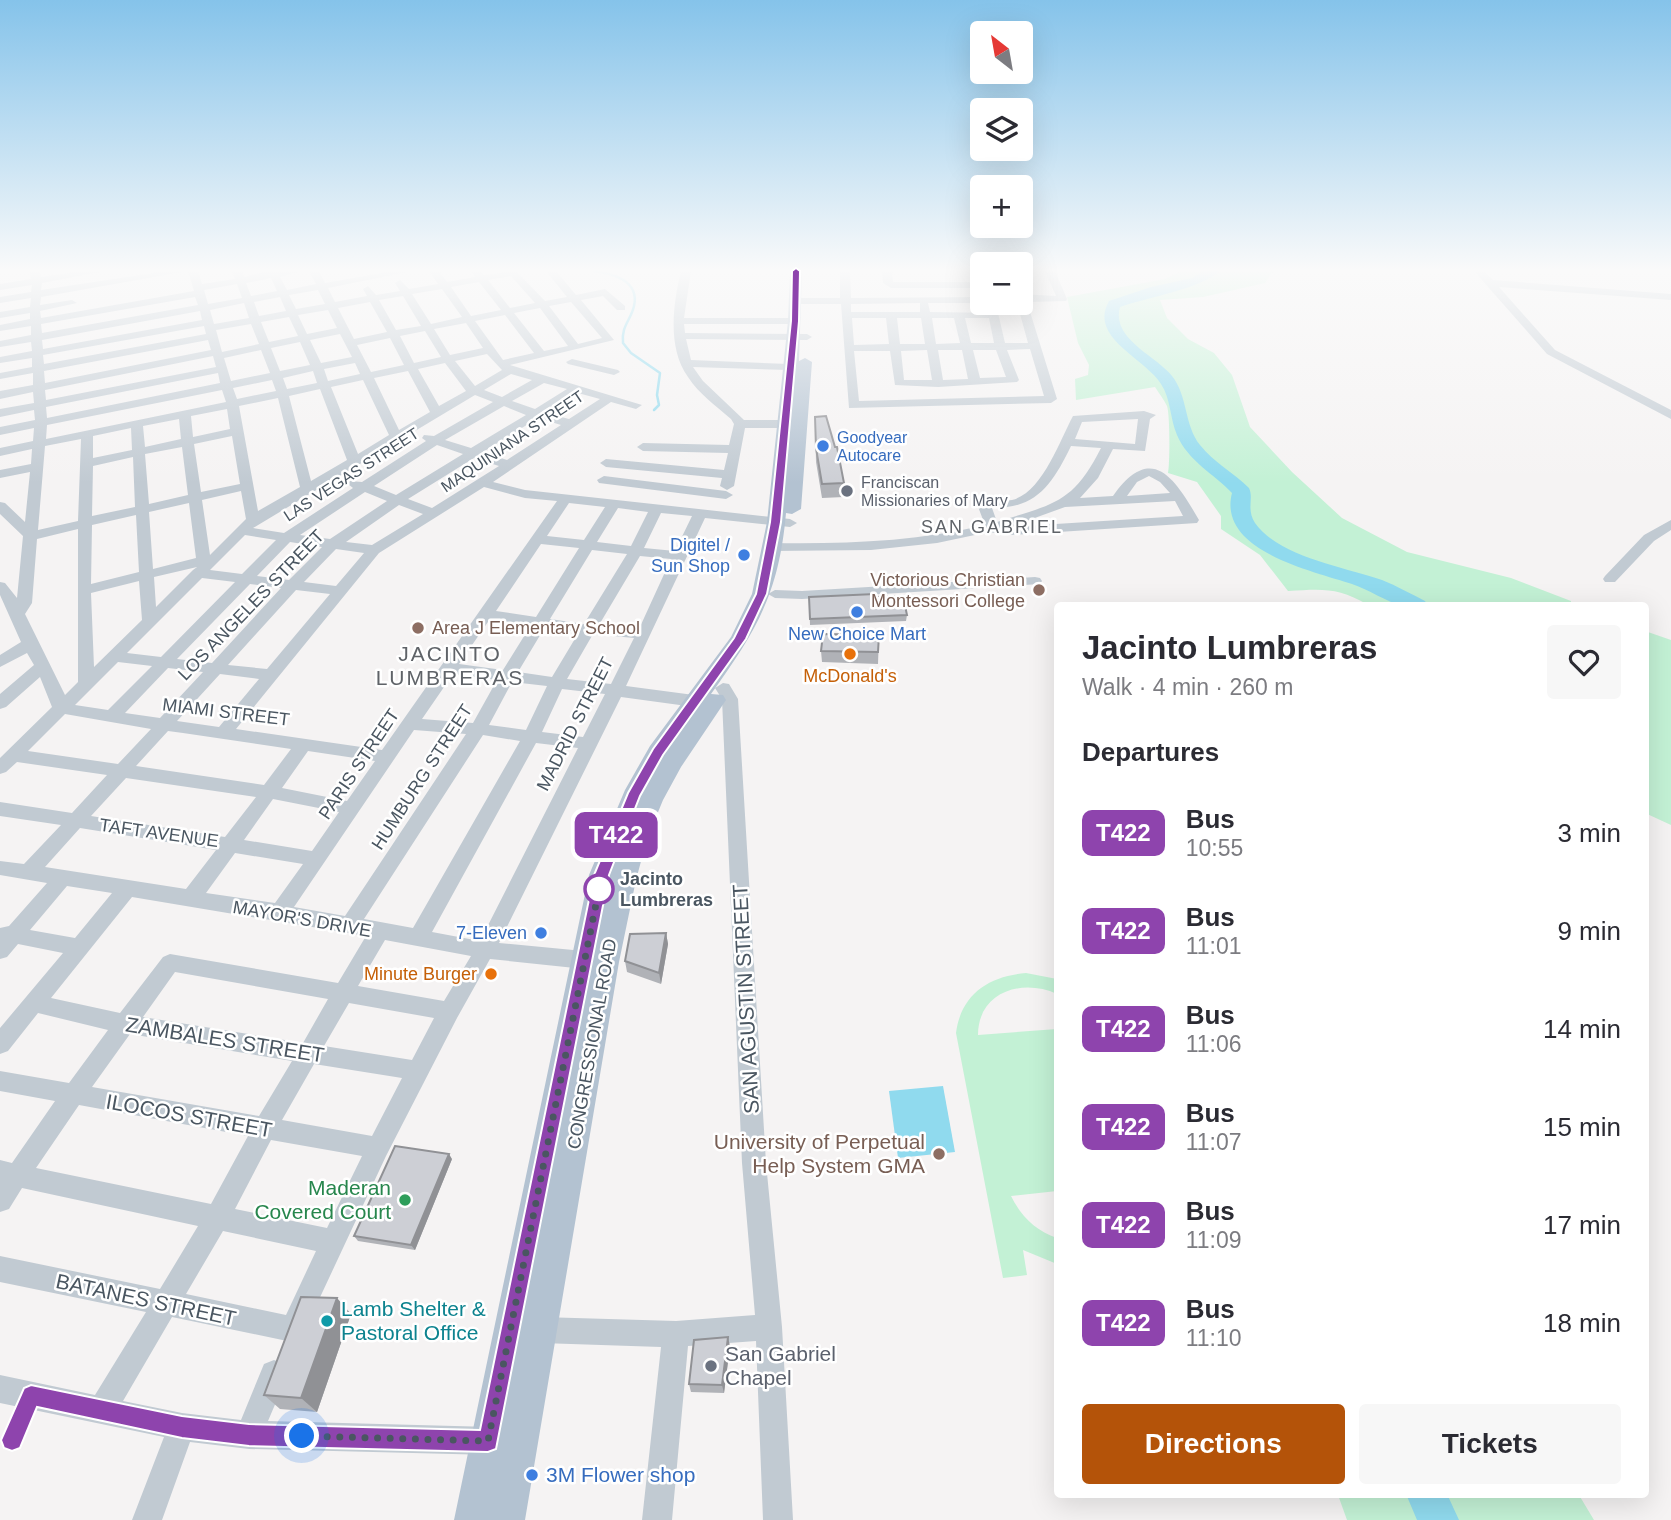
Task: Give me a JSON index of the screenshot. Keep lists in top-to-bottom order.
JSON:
{
  "streets": {
    "main road": ["CONGRESSIONAL ROAD"],
    "street": [
      "MAQUINIANA STREET",
      "LAS VEGAS STREET",
      "LOS ANGELES STREET",
      "MIAMI STREET",
      "MADRID STREET",
      "PARIS STREET",
      "HUMBURG STREET",
      "TAFT AVENUE",
      "MAYOR'S DRIVE",
      "SAN AGUSTIN STREET",
      "ZAMBALES STREET",
      "ILOCOS STREET",
      "BATANES STREET"
    ]
  },
  "crossings": [
    ["MAQUINIANA STREET", "LAS VEGAS STREET"],
    ["MAQUINIANA STREET", "LOS ANGELES STREET"],
    ["MAQUINIANA STREET", "MIAMI STREET"],
    ["LAS VEGAS STREET", "MIAMI STREET"],
    ["LOS ANGELES STREET", "MIAMI STREET"],
    ["LOS ANGELES STREET", "TAFT AVENUE"],
    ["LOS ANGELES STREET", "MAYOR'S DRIVE"],
    ["MIAMI STREET", "PARIS STREET"],
    ["MADRID STREET", "MAYOR'S DRIVE"],
    ["PARIS STREET", "TAFT AVENUE"],
    ["PARIS STREET", "MAYOR'S DRIVE"],
    ["HUMBURG STREET", "MAYOR'S DRIVE"],
    ["MAYOR'S DRIVE", "CONGRESSIONAL ROAD"],
    ["SAN AGUSTIN STREET", "CONGRESSIONAL ROAD"]
  ],
  "districts": ["SAN GABRIEL", "JACINTO LUMBRERAS"],
  "places": [
    "Goodyear Autocare",
    "Franciscan Missionaries of Mary",
    "Digitel / Sun Shop",
    "Victorious Christian Montessori College",
    "New Choice Mart",
    "Area J Elementary School",
    "McDonald's",
    "Jacinto Lumbreras",
    "7-Eleven",
    "Minute Burger",
    "University of Perpetual Help System GMA",
    "Maderan Covered Court",
    "Lamb Shelter & Pastoral Office",
    "San Gabriel Chapel",
    "3M Flower shop"
  ],
  "lines": ["bus line T422"],
  "north": "top left",
  "page": {
    "on_map": "T422",
    "map_buttons": ["+", "−"],
    "heading": [
      ["Jacinto Lumbreras", "Walk · 4 min · 260 m"],
      "Departures"
    ],
    "list": [
      {
        "mark": "T422",
        "name": "Bus",
        "note": "10:55",
        "value": "3 min"
      },
      {
        "mark": "T422",
        "name": "Bus",
        "note": "11:01",
        "value": "9 min"
      },
      {
        "mark": "T422",
        "name": "Bus",
        "note": "11:06",
        "value": "14 min"
      },
      {
        "mark": "T422",
        "name": "Bus",
        "note": "11:07",
        "value": "15 min"
      },
      {
        "mark": "T422",
        "name": "Bus",
        "note": "11:09",
        "value": "17 min"
      },
      {
        "mark": "T422",
        "name": "Bus",
        "note": "11:10",
        "value": "18 min"
      }
    ],
    "buttons": ["Directions", "Tickets"]
  }
}
